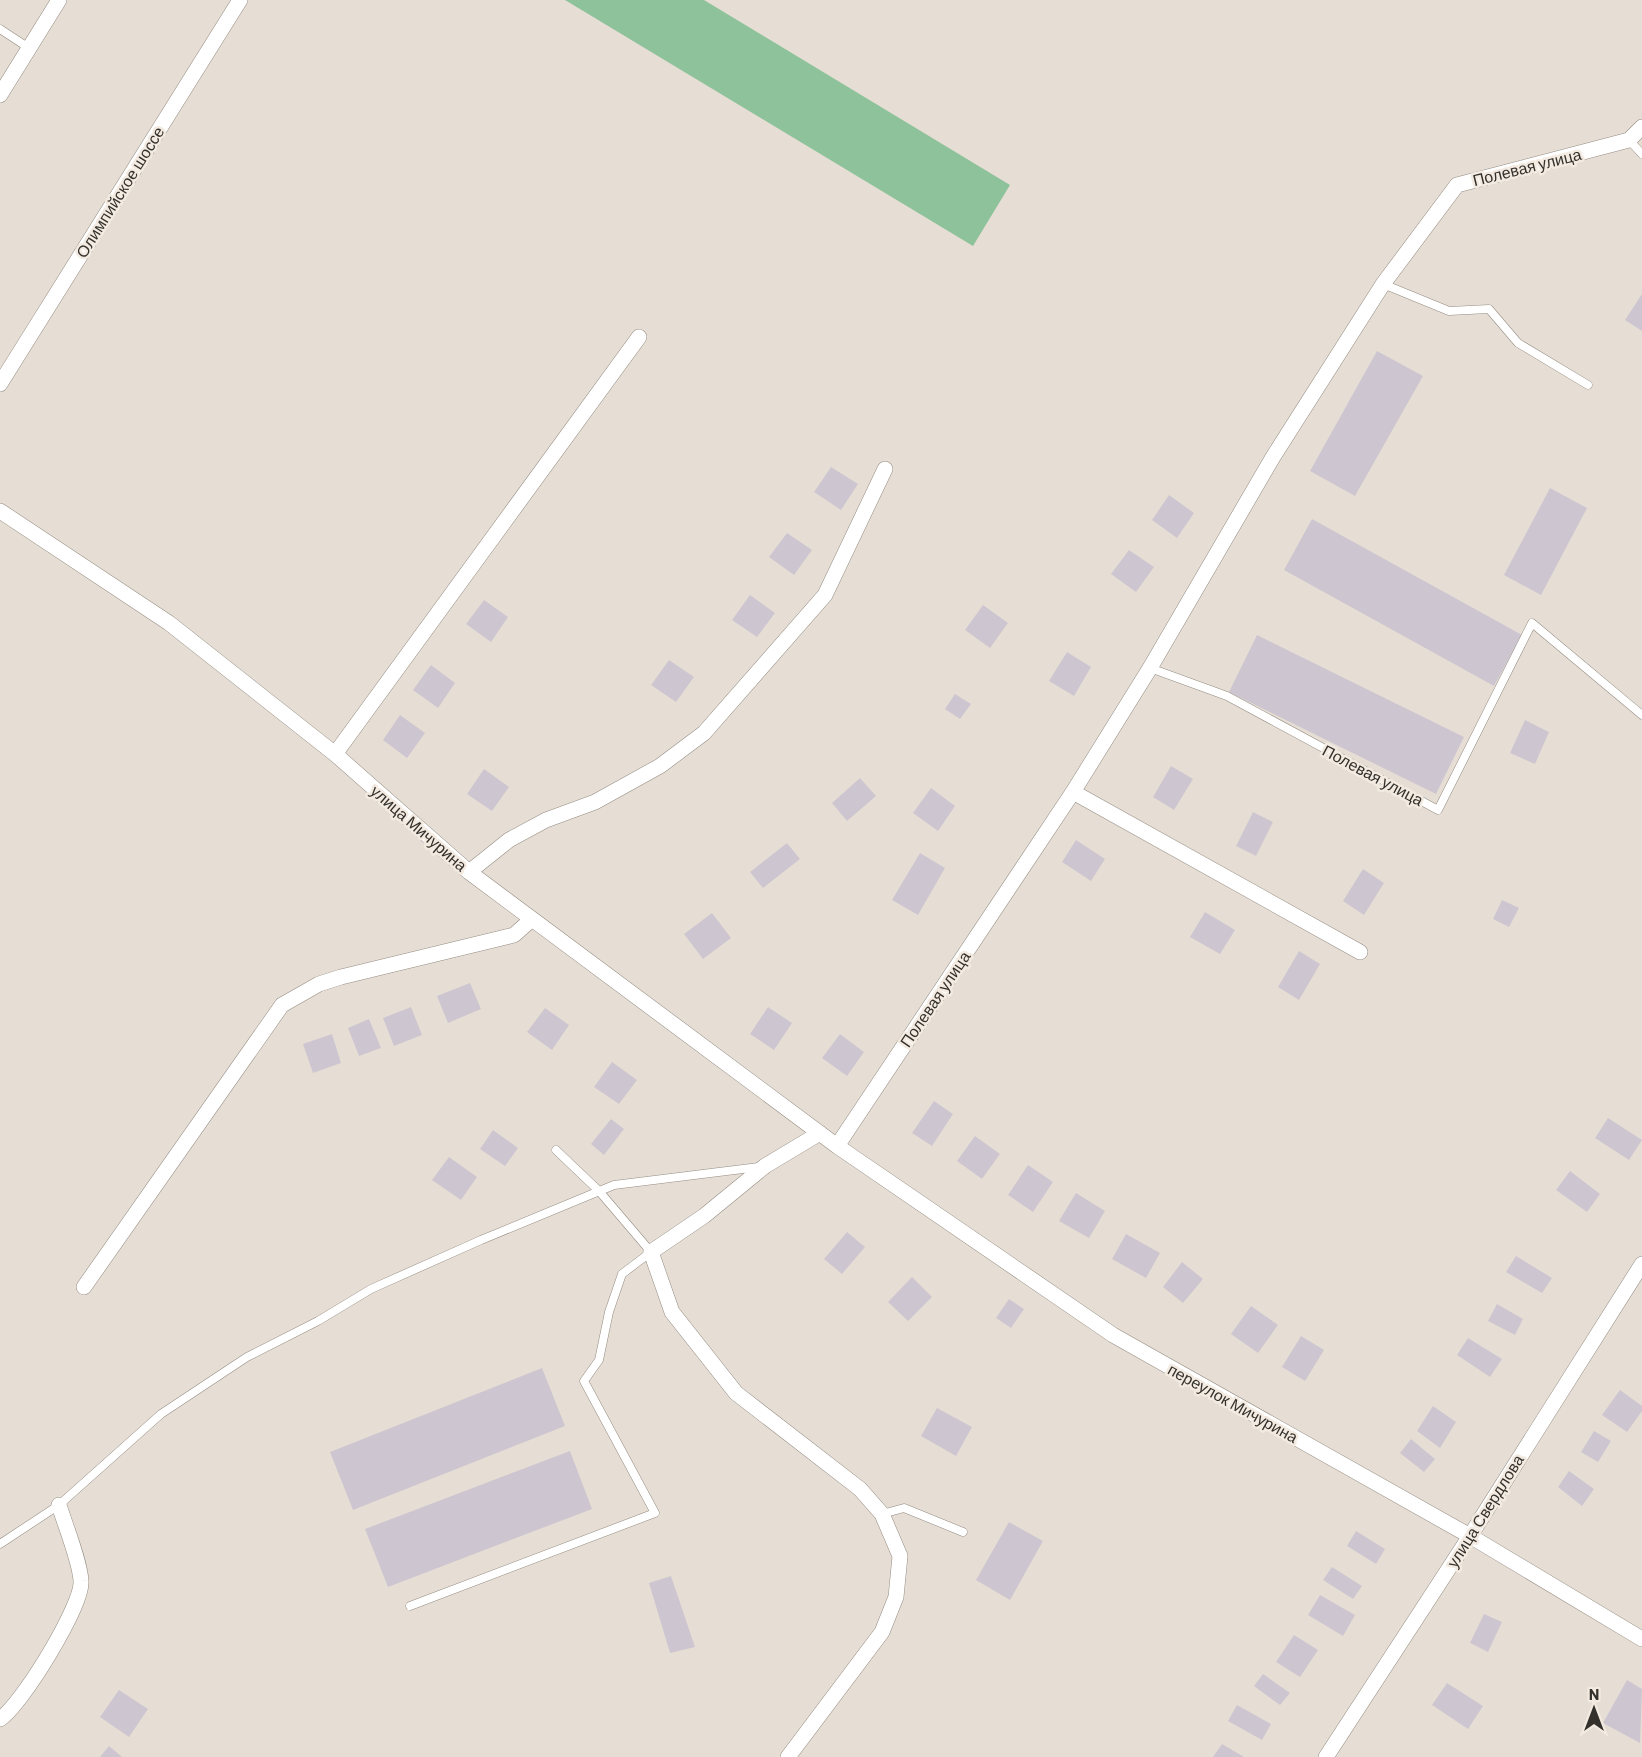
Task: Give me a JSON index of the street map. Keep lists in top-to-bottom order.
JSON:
{
  "streets": {
    "street": [
      "Полевая улица",
      "Олимпийское шоссе",
      "улица Мичурина",
      "переулок Мичурина",
      "улица Свердлова"
    ]
  },
  "crossings": [
    ["Полевая улица", "улица Мичурина"],
    ["Полевая улица", "переулок Мичурина"],
    ["улица Мичурина", "переулок Мичурина"],
    ["переулок Мичурина", "улица Свердлова"]
  ],
  "north": "top"
}
